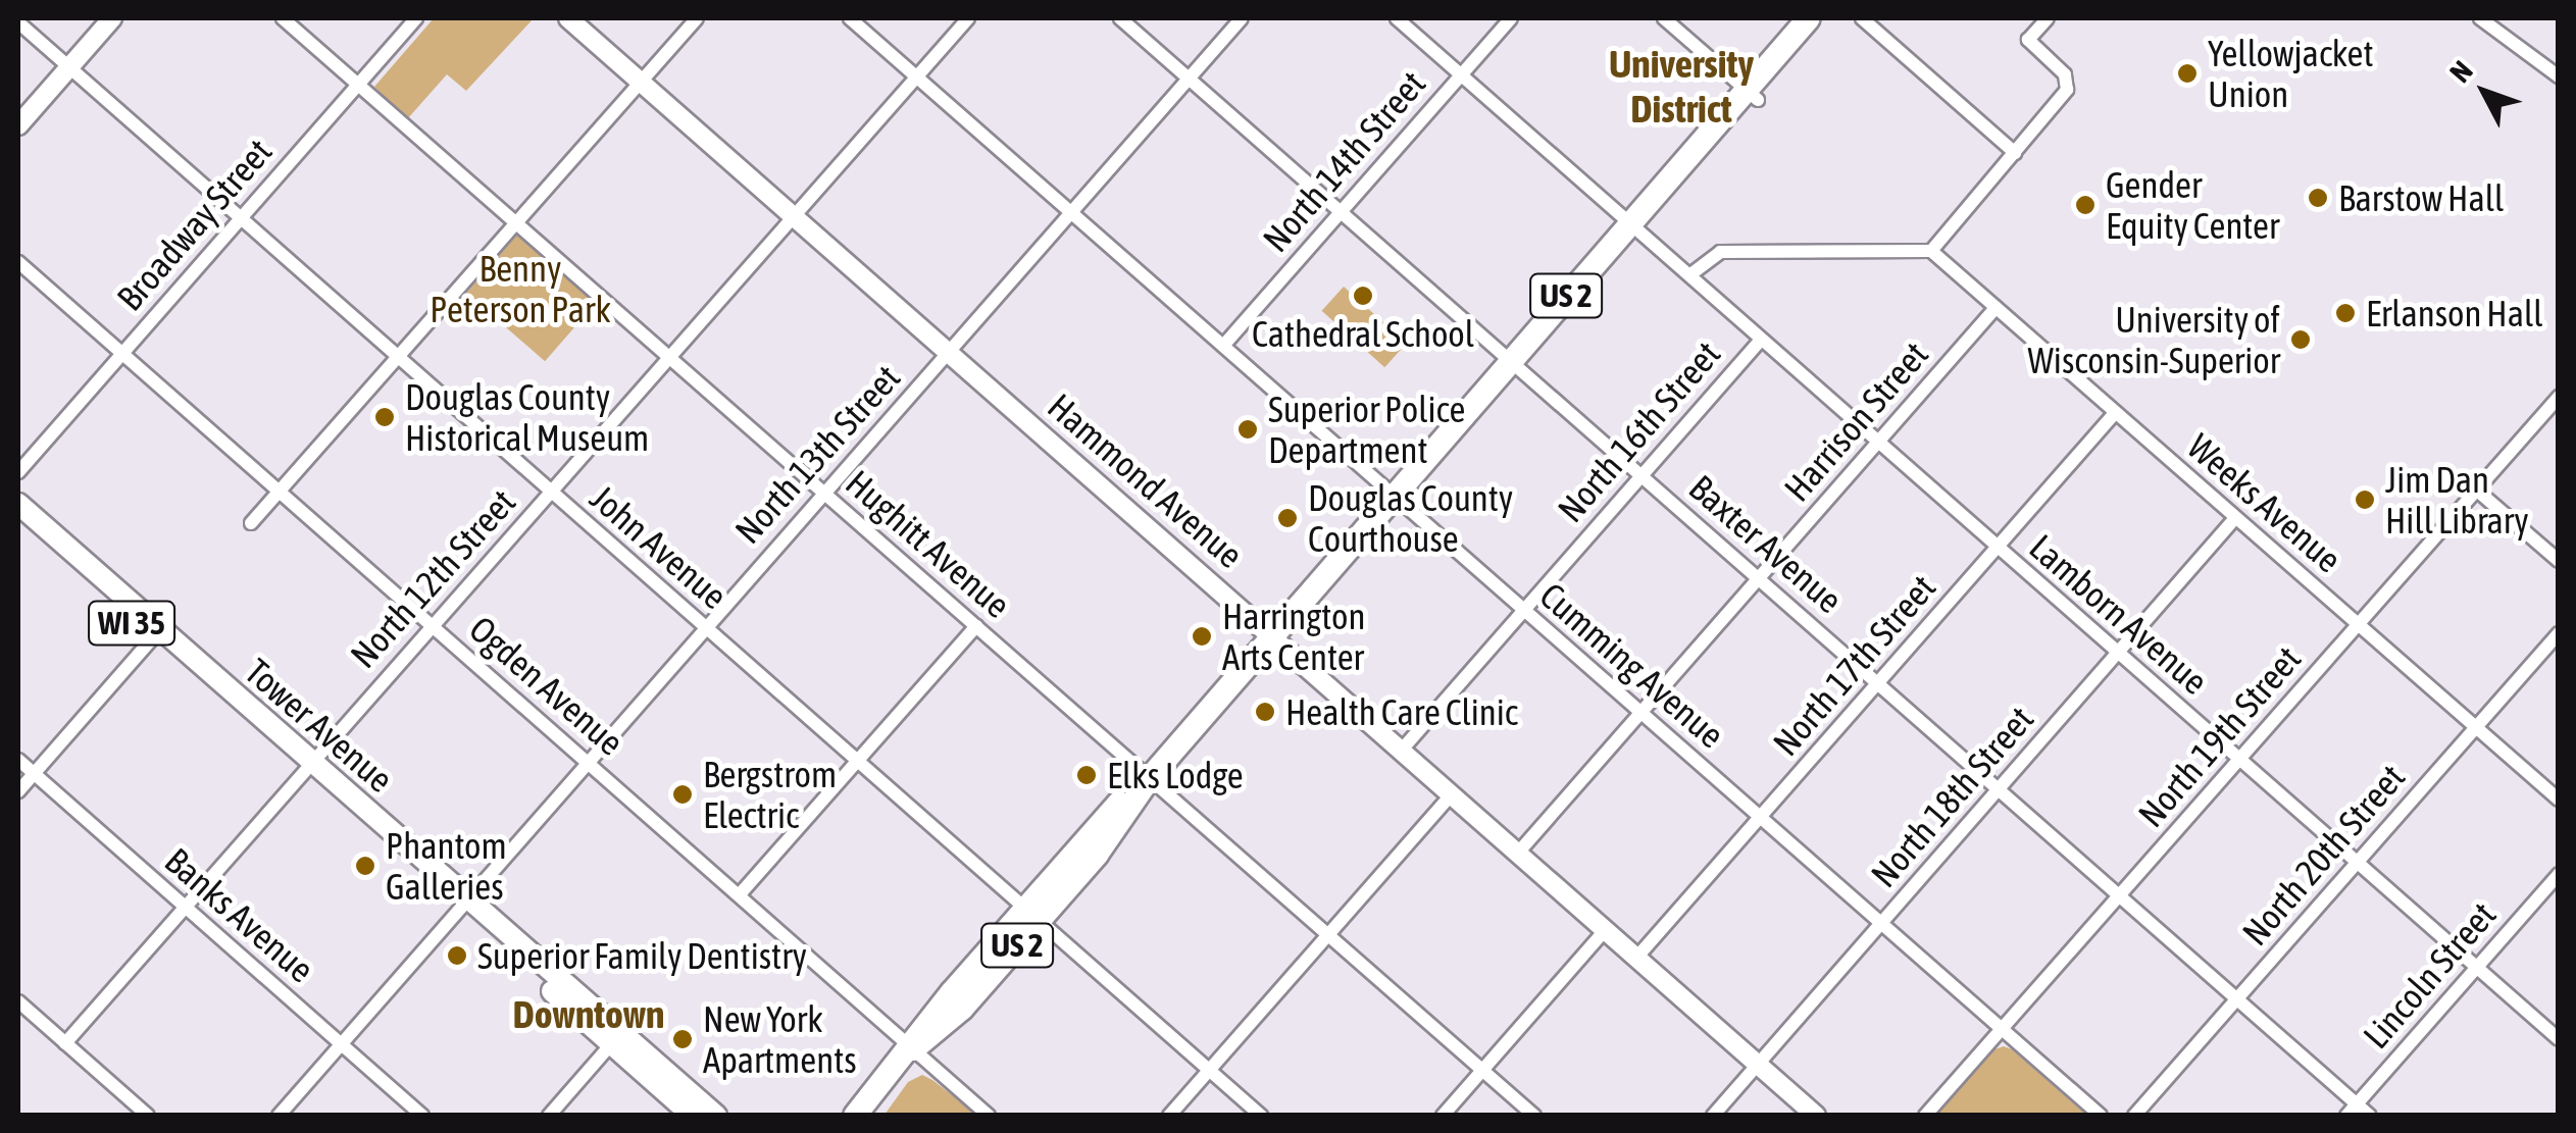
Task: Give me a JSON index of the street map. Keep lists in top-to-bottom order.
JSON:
{
  "streets": {
    "highway": ["US 2"],
    "main road": ["WI 35", "Tower Avenue"],
    "street": [
      "North 14th Street",
      "Broadway Street",
      "Harrison Street",
      "North 16th Street",
      "North 13th Street",
      "Hammond Avenue",
      "Weeks Avenue",
      "Hughitt Avenue",
      "Baxter Avenue",
      "John Avenue",
      "North 12th Street",
      "Lamborn Avenue",
      "Cumming Avenue",
      "North 17th Street",
      "Ogden Avenue",
      "North 19th Street",
      "North 18th Street",
      "North 20th Street",
      "Banks Avenue",
      "Lincoln Street"
    ]
  },
  "crossings": [
    ["North 14th Street", "Baxter Avenue"],
    ["North 14th Street", "Lamborn Avenue"],
    ["North 14th Street", "Cumming Avenue"],
    ["Broadway Street", "Hughitt Avenue"],
    ["Broadway Street", "John Avenue"],
    ["Broadway Street", "Ogden Avenue"],
    ["US 2", "Hammond Avenue"],
    ["US 2", "Hughitt Avenue"],
    ["US 2", "Baxter Avenue"],
    ["US 2", "John Avenue"],
    ["US 2", "Lamborn Avenue"],
    ["US 2", "Cumming Avenue"],
    ["US 2", "Ogden Avenue"],
    ["Harrison Street", "Hammond Avenue"],
    ["Harrison Street", "Weeks Avenue"],
    ["Harrison Street", "Baxter Avenue"],
    ["Harrison Street", "Lamborn Avenue"],
    ["Harrison Street", "Cumming Avenue"],
    ["North 16th Street", "Hammond Avenue"],
    ["North 16th Street", "Baxter Avenue"],
    ["North 16th Street", "Lamborn Avenue"],
    ["North 16th Street", "Cumming Avenue"],
    ["North 13th Street", "Hammond Avenue"],
    ["North 13th Street", "Hughitt Avenue"],
    ["North 13th Street", "Baxter Avenue"],
    ["North 13th Street", "John Avenue"],
    ["North 13th Street", "Cumming Avenue"],
    ["North 13th Street", "Ogden Avenue"],
    ["North 13th Street", "Tower Avenue"],
    ["North 13th Street", "Banks Avenue"],
    ["Hammond Avenue", "North 12th Street"],
    ["Hammond Avenue", "North 17th Street"],
    ["Hammond Avenue", "North 18th Street"],
    ["Weeks Avenue", "North 17th Street"],
    ["Weeks Avenue", "North 19th Street"],
    ["Weeks Avenue", "North 18th Street"],
    ["Weeks Avenue", "North 20th Street"],
    ["Hughitt Avenue", "North 12th Street"],
    ["Baxter Avenue", "North 17th Street"],
    ["Baxter Avenue", "North 19th Street"],
    ["Baxter Avenue", "North 18th Street"],
    ["Baxter Avenue", "North 20th Street"],
    ["Baxter Avenue", "Lincoln Street"],
    ["John Avenue", "North 12th Street"],
    ["North 12th Street", "Cumming Avenue"],
    ["North 12th Street", "Ogden Avenue"],
    ["North 12th Street", "Tower Avenue"],
    ["North 12th Street", "Banks Avenue"],
    ["Lamborn Avenue", "North 17th Street"],
    ["Lamborn Avenue", "North 19th Street"],
    ["Lamborn Avenue", "North 18th Street"],
    ["Lamborn Avenue", "North 20th Street"],
    ["Lamborn Avenue", "Lincoln Street"],
    ["Cumming Avenue", "North 17th Street"],
    ["Cumming Avenue", "North 19th Street"],
    ["Cumming Avenue", "North 18th Street"]
  ],
  "districts": ["University District", "Downtown"],
  "parks": ["Benny Peterson Park"],
  "places": [
    "Yellowjacket Union",
    "Barstow Hall",
    "Gender Equity Center",
    "Cathedral School",
    "Erlanson Hall",
    "University of Wisconsin-Superior",
    "Douglas County Historical Museum",
    "Superior Police Department",
    "Jim Dan Hill Library",
    "Douglas County Courthouse",
    "Harrington Arts Center",
    "Health Care Clinic",
    "Elks Lodge",
    "Bergstrom Electric",
    "Phantom Galleries",
    "Superior Family Dentistry",
    "New York Apartments"
  ],
  "north": "top left"
}
